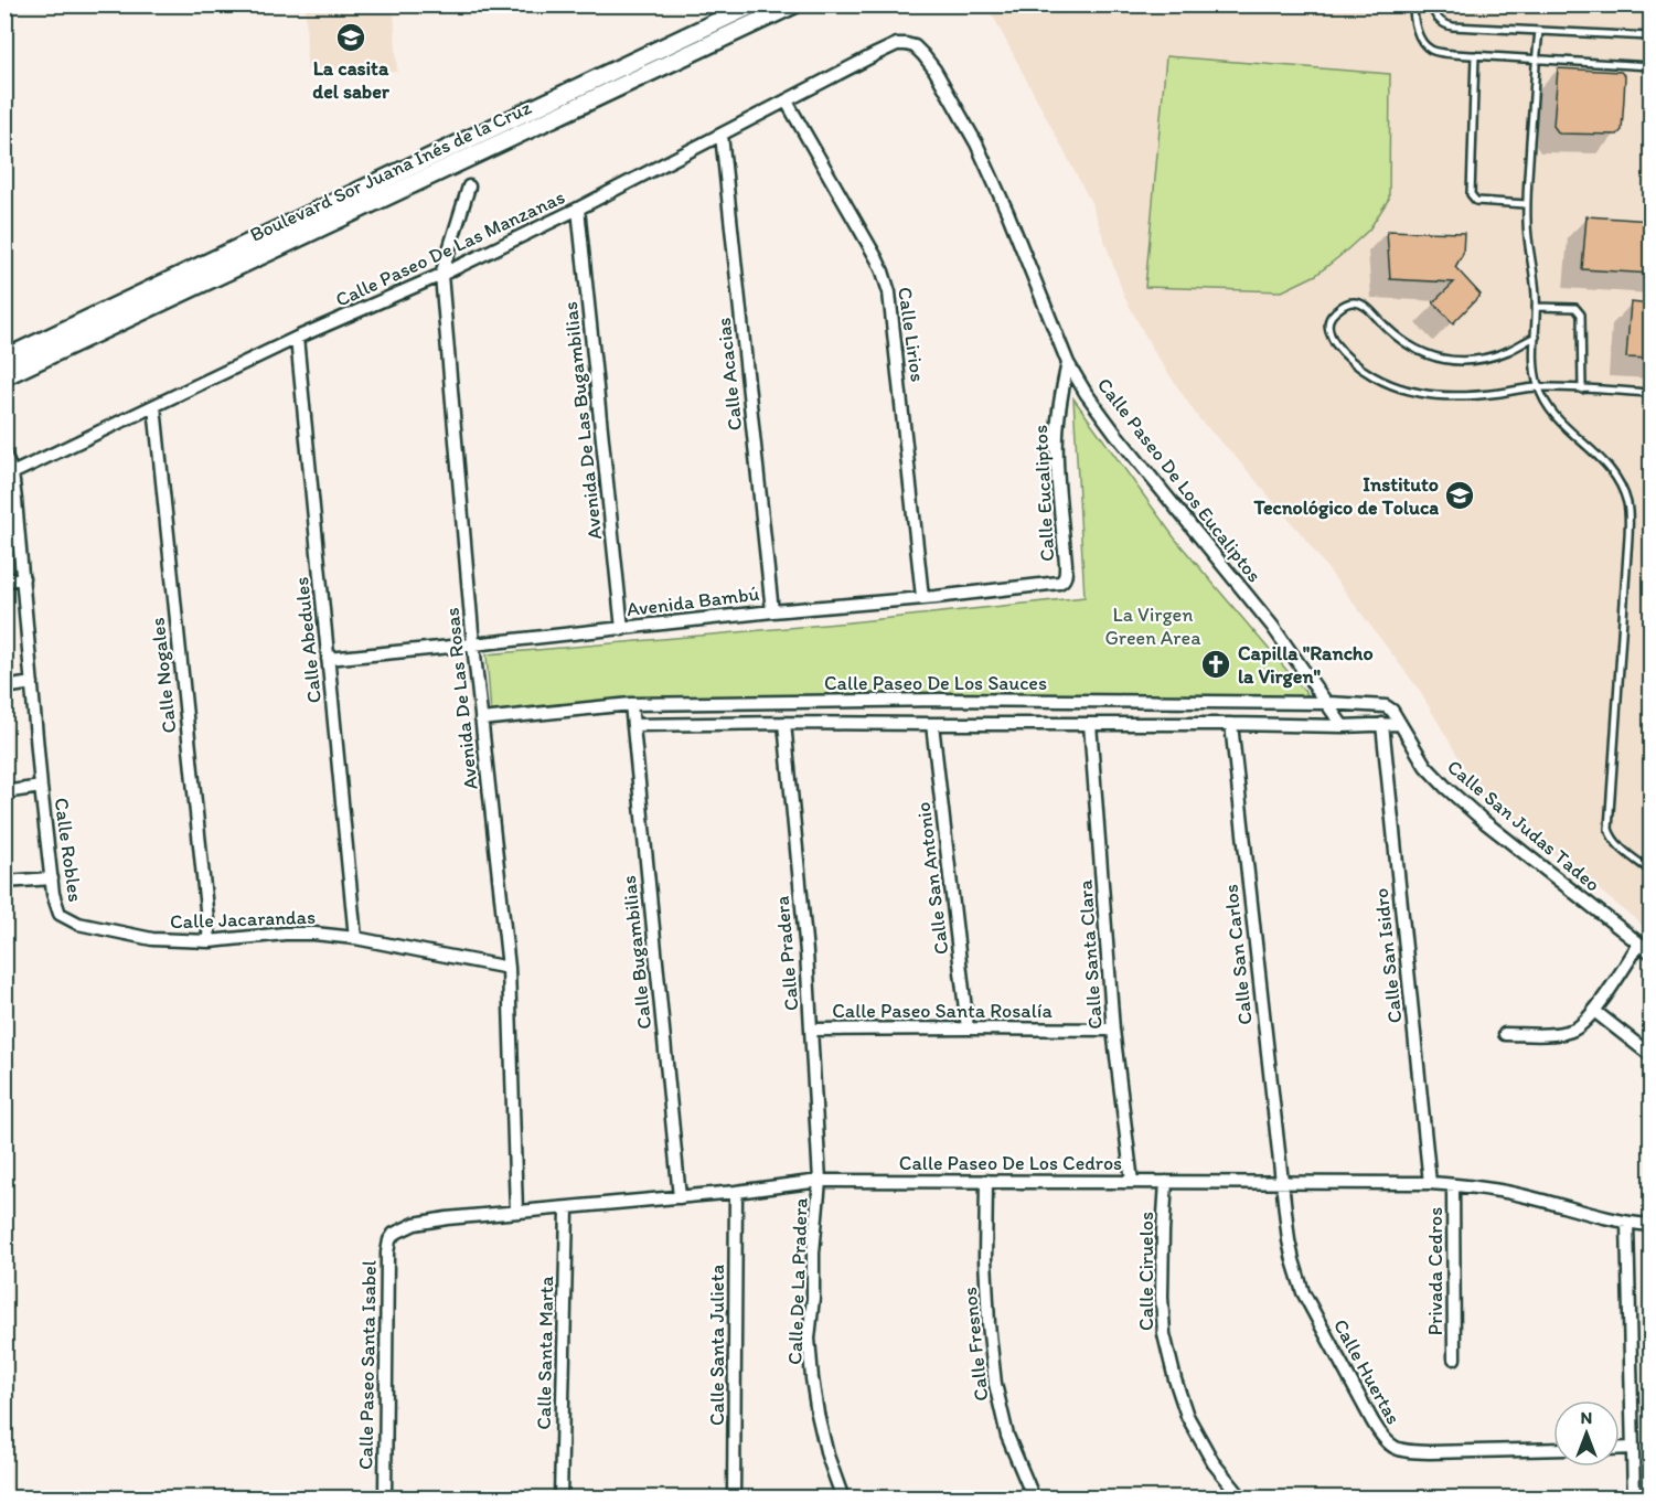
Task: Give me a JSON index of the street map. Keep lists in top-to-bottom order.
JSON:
{
  "streets": {
    "main road": ["Boulevard Sor Juana Inés de la Cruz"],
    "street": [
      "Calle Paseo De Las Manzanas",
      "Calle Lirios",
      "Calle Acacias",
      "Avenida De Las Bugambilias",
      "Calle Paseo De Los Eucaliptos",
      "Calle Eucaliptos",
      "Avenida Bambú",
      "Calle Abedules",
      "Calle Nogales",
      "Calle Paseo De Los Sauces",
      "Avenida De Las Rosas",
      "Calle San Judas Tadeo",
      "Calle Robles",
      "Calle San Antonio",
      "Calle Jacarandas",
      "Calle Bugambilias",
      "Calle Pradera",
      "Calle Santa Clara",
      "Calle San Carlos",
      "Calle San Isidro",
      "Calle Paseo Santa Rosalía",
      "Calle Paseo De Los Cedros",
      "Calle Ciruelos",
      "Privada Cedros",
      "Calle De La Pradera",
      "Calle Fresnos",
      "Calle Santa Julieta",
      "Calle Santa Marta",
      "Calle Paseo Santa Isabel",
      "Calle Huertas"
    ]
  },
  "crossings": [
    ["Calle Paseo De Las Manzanas", "Calle Lirios"],
    ["Calle Paseo De Las Manzanas", "Calle Acacias"],
    ["Calle Paseo De Las Manzanas", "Avenida De Las Bugambilias"],
    ["Calle Paseo De Las Manzanas", "Calle Paseo De Los Eucaliptos"],
    ["Calle Paseo De Las Manzanas", "Calle Abedules"],
    ["Calle Paseo De Las Manzanas", "Calle Nogales"],
    ["Calle Paseo De Las Manzanas", "Avenida De Las Rosas"],
    ["Calle Paseo De Las Manzanas", "Calle Robles"],
    ["Calle Lirios", "Avenida Bambú"],
    ["Calle Acacias", "Avenida Bambú"],
    ["Avenida De Las Bugambilias", "Avenida Bambú"],
    ["Calle Paseo De Los Eucaliptos", "Calle Eucaliptos"],
    ["Calle Paseo De Los Eucaliptos", "Calle Paseo De Los Sauces"],
    ["Calle Eucaliptos", "Avenida Bambú"],
    ["Avenida Bambú", "Calle Abedules"],
    ["Avenida Bambú", "Avenida De Las Rosas"],
    ["Calle Abedules", "Calle Jacarandas"],
    ["Calle Nogales", "Calle Jacarandas"],
    ["Calle Paseo De Los Sauces", "Avenida De Las Rosas"],
    ["Calle Paseo De Los Sauces", "Calle San Judas Tadeo"],
    ["Calle Paseo De Los Sauces", "Calle San Antonio"],
    ["Calle Paseo De Los Sauces", "Calle Bugambilias"],
    ["Calle Paseo De Los Sauces", "Calle Pradera"],
    ["Calle Paseo De Los Sauces", "Calle Santa Clara"],
    ["Calle Paseo De Los Sauces", "Calle San Carlos"],
    ["Calle Paseo De Los Sauces", "Calle San Isidro"],
    ["Avenida De Las Rosas", "Calle Jacarandas"],
    ["Avenida De Las Rosas", "Calle Paseo De Los Cedros"],
    ["Calle Robles", "Calle Jacarandas"],
    ["Calle San Antonio", "Calle Paseo Santa Rosalía"],
    ["Calle Bugambilias", "Calle Paseo De Los Cedros"],
    ["Calle Pradera", "Calle Paseo Santa Rosalía"],
    ["Calle Pradera", "Calle Paseo De Los Cedros"],
    ["Calle Pradera", "Calle De La Pradera"],
    ["Calle Santa Clara", "Calle Paseo Santa Rosalía"],
    ["Calle Santa Clara", "Calle Paseo De Los Cedros"],
    ["Calle San Carlos", "Calle Paseo De Los Cedros"],
    ["Calle San Carlos", "Calle Huertas"],
    ["Calle San Isidro", "Calle Paseo De Los Cedros"],
    ["Calle Paseo De Los Cedros", "Calle Ciruelos"],
    ["Calle Paseo De Los Cedros", "Privada Cedros"],
    ["Calle Paseo De Los Cedros", "Calle De La Pradera"],
    ["Calle Paseo De Los Cedros", "Calle Fresnos"],
    ["Calle Paseo De Los Cedros", "Calle Santa Julieta"],
    ["Calle Paseo De Los Cedros", "Calle Santa Marta"],
    ["Calle Paseo De Los Cedros", "Calle Paseo Santa Isabel"],
    ["Calle Paseo De Los Cedros", "Calle Huertas"]
  ],
  "parks": ["La Virgen Green Area"],
  "places": {
    "school or university": ["La casita del saber", "Instituto Tecnológico de Toluca"],
    "church": ["Capilla \"Rancho la Virgen\""]
  },
  "north": "top"
}
